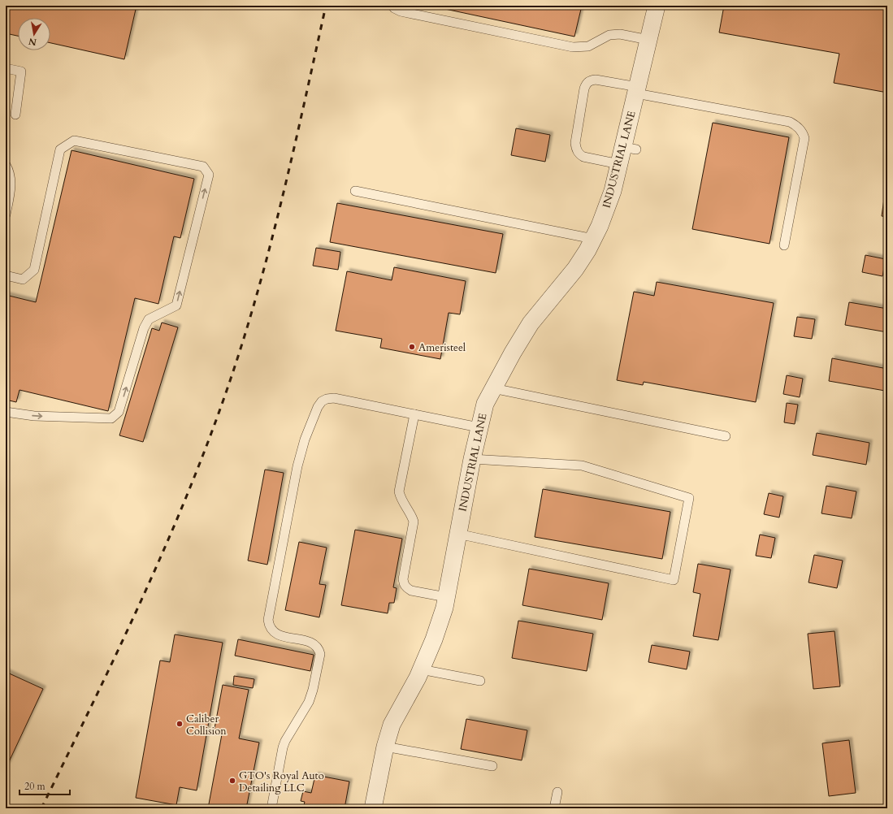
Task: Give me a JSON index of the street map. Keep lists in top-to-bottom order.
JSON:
{
  "streets": {
    "street": ["INDUSTRIAL LANE"]
  },
  "places": ["Ameristeel", "Caliber Collision", "GTO's Royal Auto Detailing LLC"],
  "scale_bar": "20 m",
  "north": "bottom"
}
